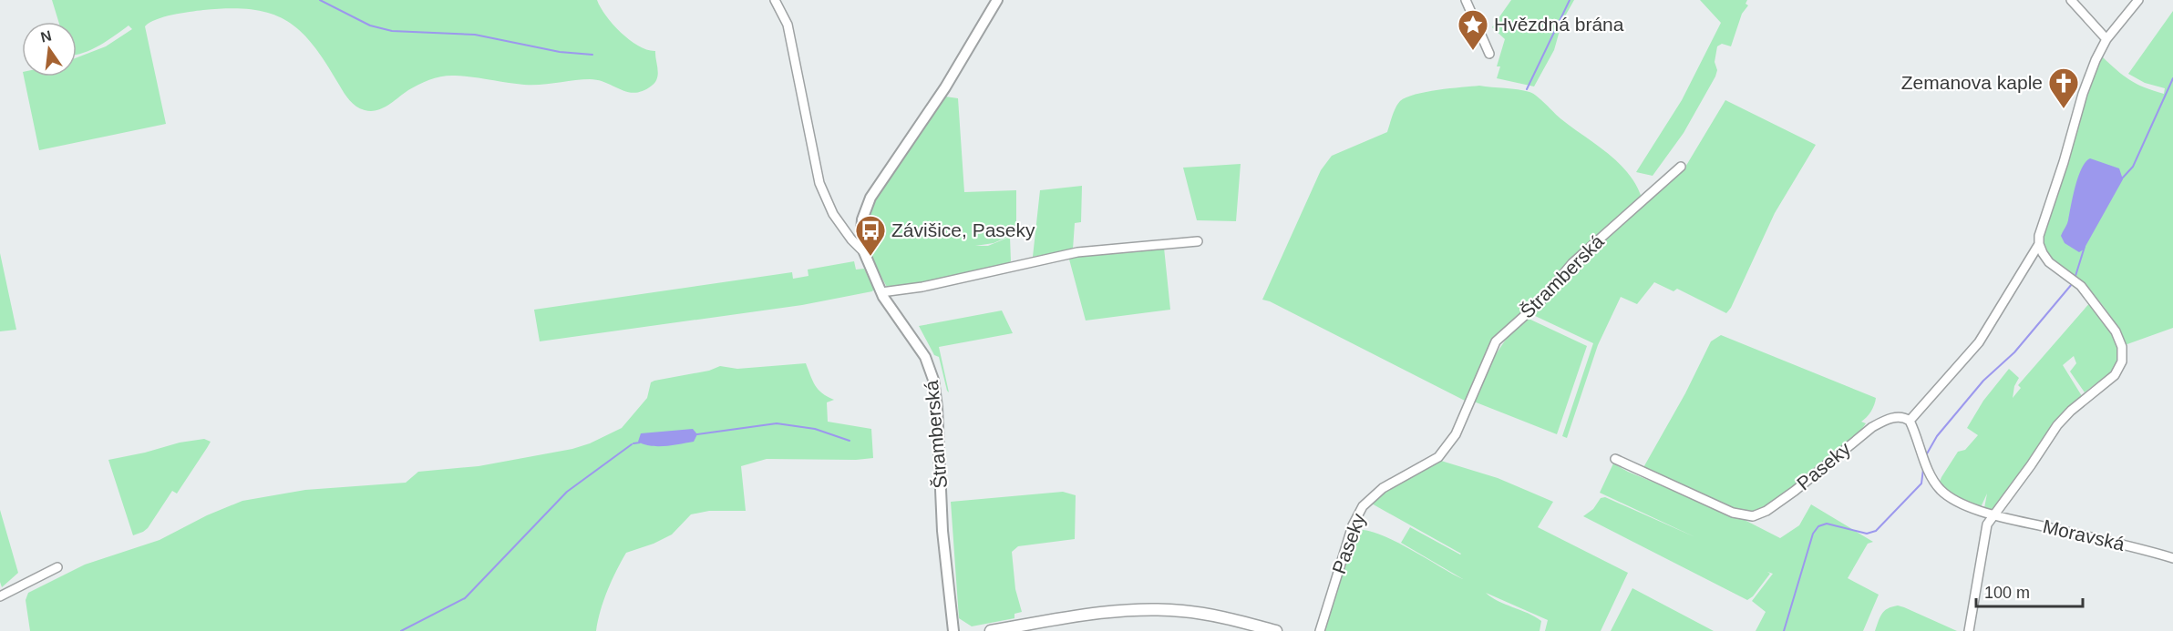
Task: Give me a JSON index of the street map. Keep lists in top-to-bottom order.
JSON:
{
  "streets": {
    "street": ["Štramberská", "Paseky", "Moravská"]
  },
  "crossings": [
    ["Štramberská", "Paseky"]
  ],
  "places": {
    "place": ["Hvězdná brána"],
    "church": ["Zemanova kaple"],
    "bus stop": ["Závišice, Paseky"]
  },
  "scale_bar": "100 m",
  "north": "top"
}
